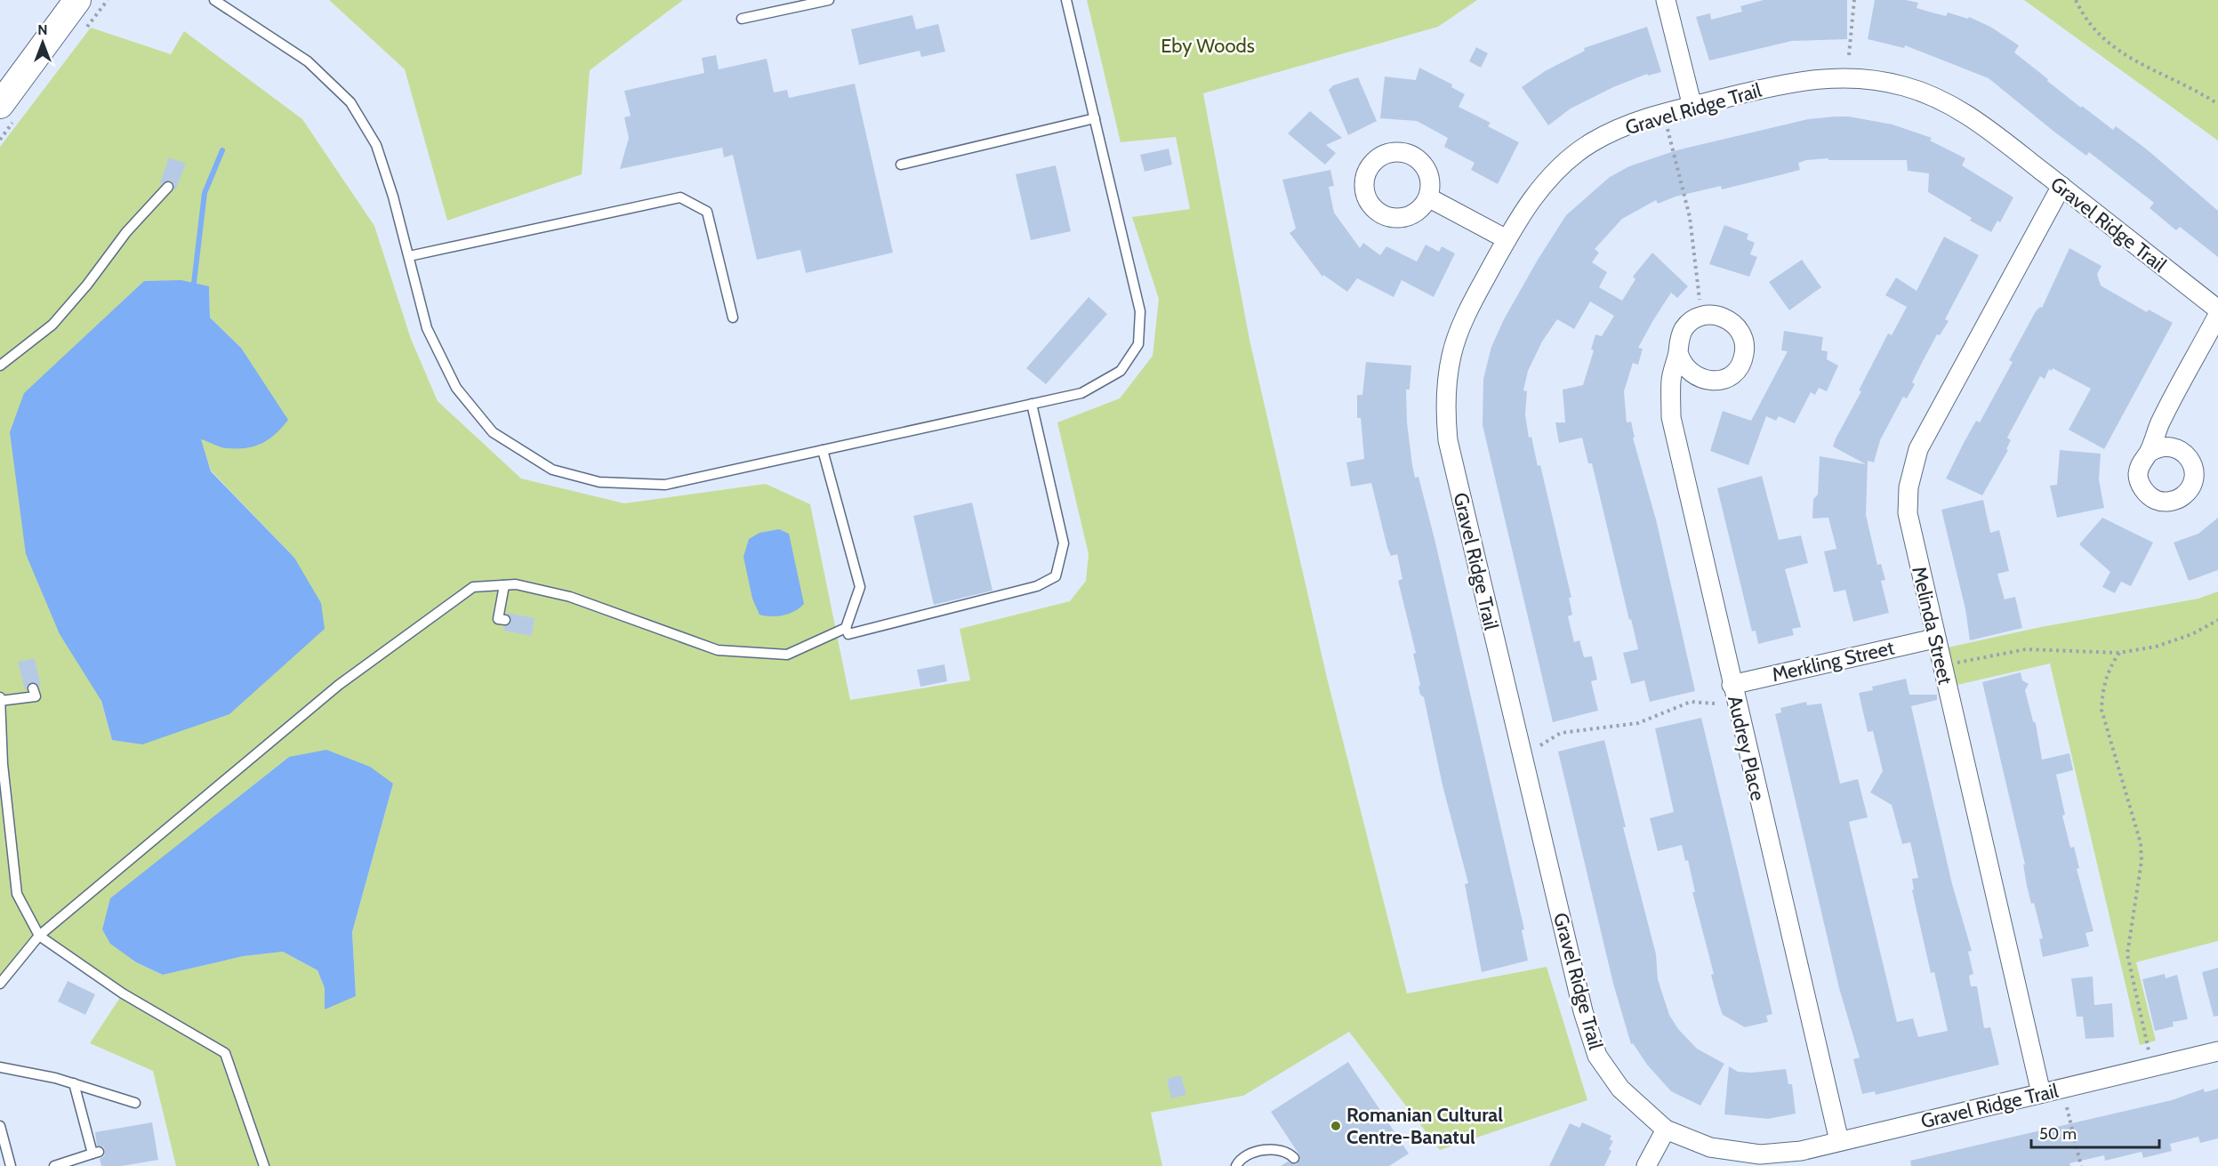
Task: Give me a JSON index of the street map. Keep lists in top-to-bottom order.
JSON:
{
  "streets": {
    "street": [
      "Gravel Ridge Trail",
      "Melinda Street",
      "Merkling Street",
      "Audrey Place"
    ]
  },
  "crossings": [
    ["Gravel Ridge Trail", "Melinda Street"],
    ["Gravel Ridge Trail", "Audrey Place"],
    ["Melinda Street", "Merkling Street"],
    ["Merkling Street", "Audrey Place"]
  ],
  "parks": ["Eby Woods"],
  "places": ["Romanian Cultural Centre-Banatul"],
  "scale_bar": "50 m",
  "north": "top"
}
